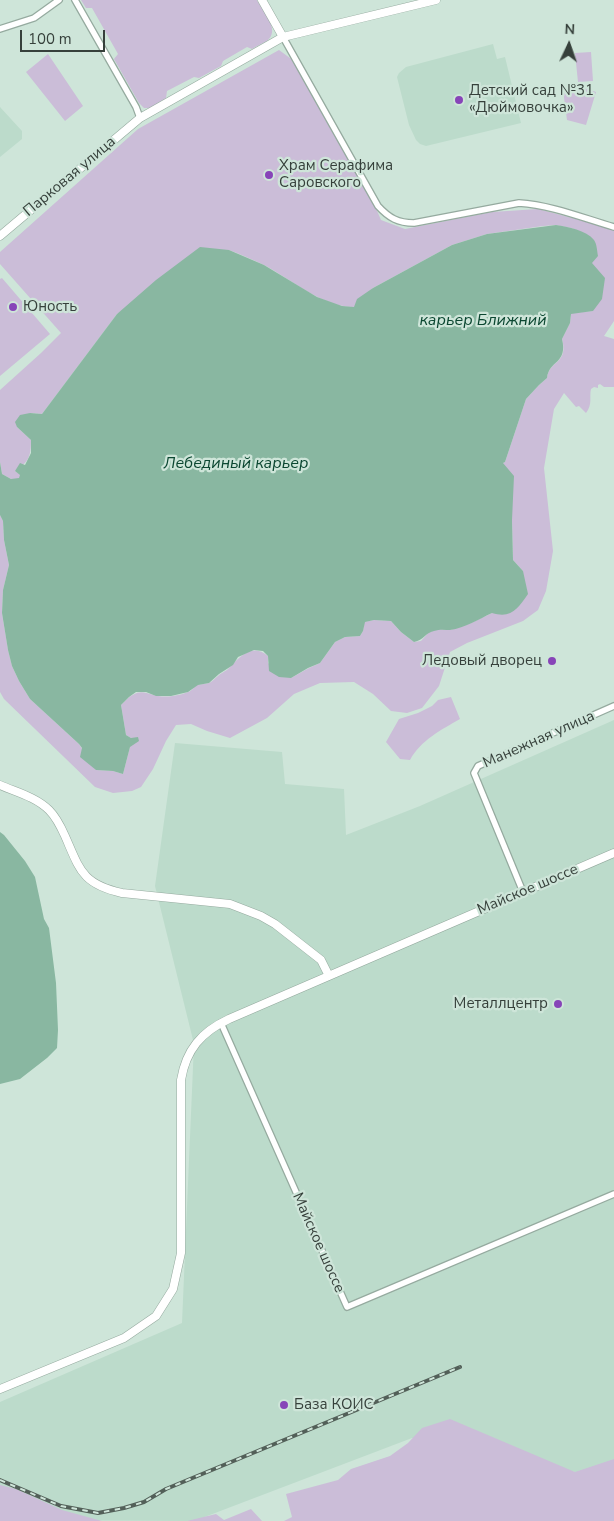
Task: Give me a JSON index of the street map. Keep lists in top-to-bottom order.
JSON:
{
  "streets": {
    "street": ["Парковая улица", "Манежная улица", "Майское шоссе"]
  },
  "crossings": [
    ["Манежная улица", "Майское шоссе"]
  ],
  "water": ["карьер Ближний", "Лебединый карьер"],
  "places": [
    "Детский сад №31 «Дюймовочка»",
    "Храм Серафима Саровского",
    "Юность",
    "Ледовый дворец",
    "Металлцентр",
    "База КОИС"
  ],
  "scale_bar": "100 m",
  "north": "top"
}
